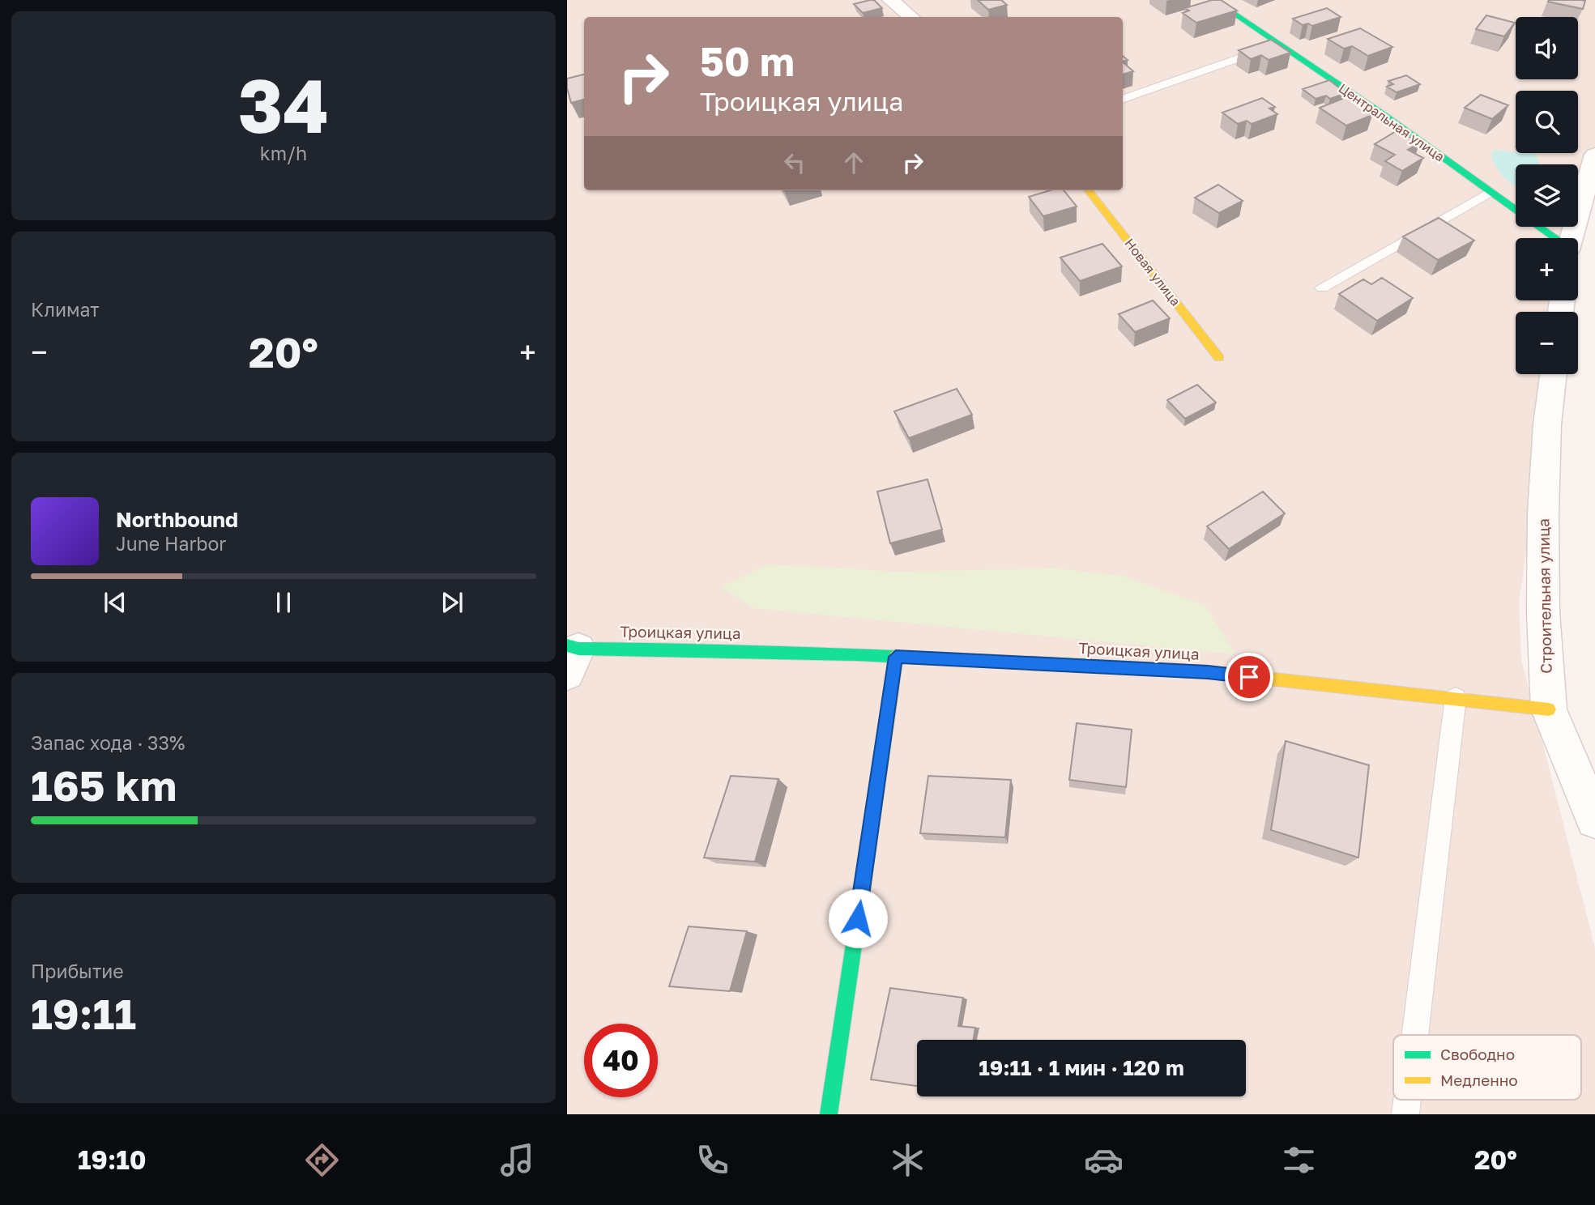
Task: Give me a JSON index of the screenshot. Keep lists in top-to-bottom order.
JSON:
{
  "streets": {
    "street": [
      "Центральная улица",
      "Новая улица",
      "Строительная улица",
      "Троицкая улица"
    ]
  },
  "crossings": [
    ["Строительная улица", "Троицкая улица"]
  ],
  "legend": ["Свободно", "Медленно"],
  "page": {
    "tile": [
      ["34", "km/h"],
      "Климат",
      ["Запас хода · 33%", "165 km"],
      ["Прибытие", "19:11"]
    ],
    "map_buttons": ["+", "−"],
    "turn": ["50 m", "Троицкая улица"],
    "heat": ["−", "20°", "+"],
    "song": ["Northbound", "June Harbor"],
    "limit": "40",
    "trip": "19:11 · 1 мин · 120 m",
    "tabs": ["19:10", "20°"]
  }
}
